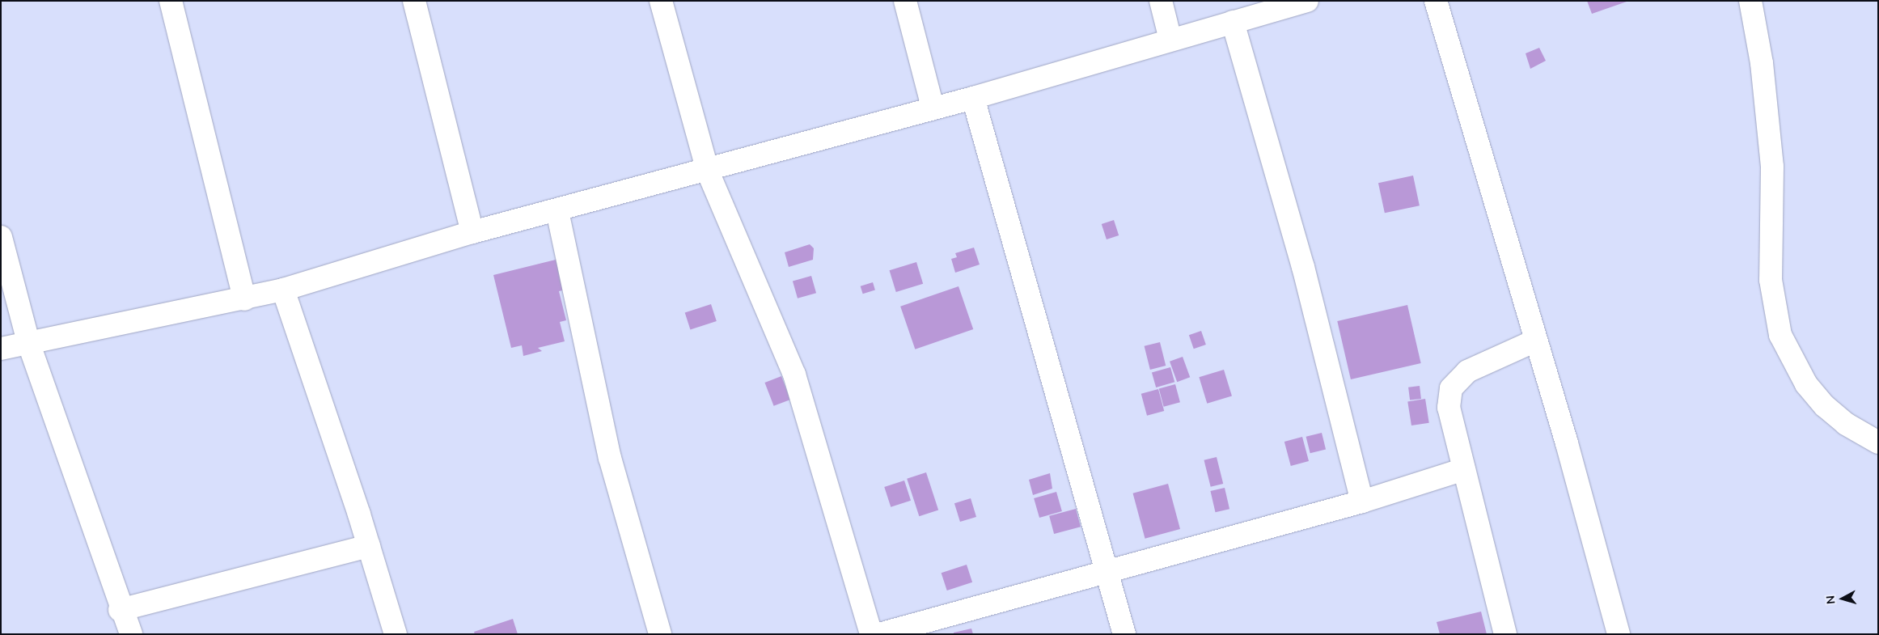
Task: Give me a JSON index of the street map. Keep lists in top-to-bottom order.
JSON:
{
  "north": "left"
}
